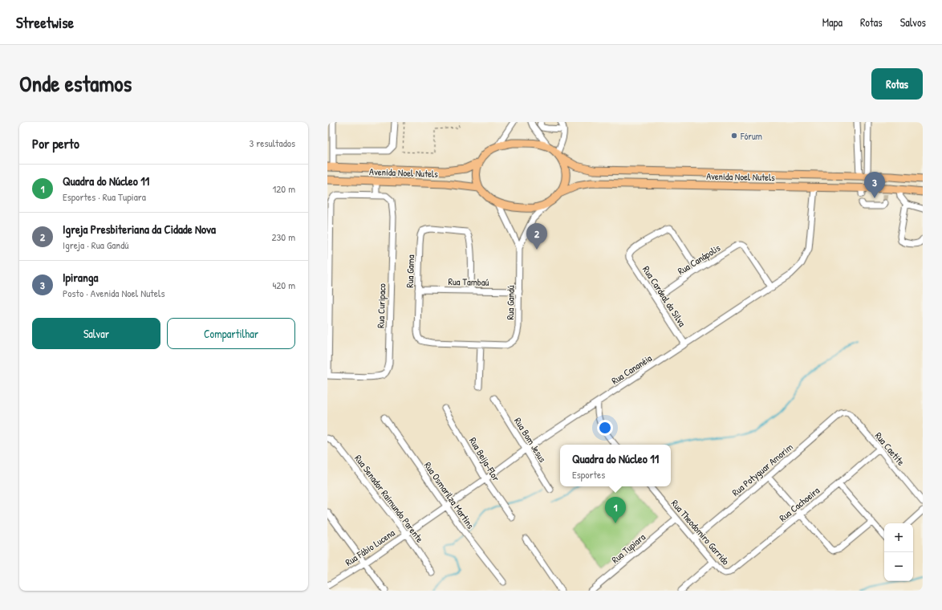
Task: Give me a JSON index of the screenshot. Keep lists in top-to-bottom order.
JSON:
{
  "streets": {
    "main road": ["Avenida Noel Nutels"],
    "street": [
      "Rua Canápolis",
      "Rua Gama",
      "Rua Tambaú",
      "Rua Cardeal da Silva",
      "Rua Gandú",
      "Rua Curipaco",
      "Rua Cananéia",
      "Rua Bom Jesus",
      "Rua Caetite",
      "Rua Beija-Flor",
      "Rua Potyguar Amorim",
      "Rua Osmarilza Martins",
      "Rua Senador Raimundo Parente",
      "Rua Cachoeira",
      "Rua Theodomiro Garrido",
      "Rua Fábio Lucena",
      "Rua Tupiara"
    ]
  },
  "crossings": [
    ["Avenida Noel Nutels", "Rua Gandú"],
    ["Avenida Noel Nutels", "Rua Cananéia"],
    ["Rua Canápolis", "Rua Cardeal da Silva"],
    ["Rua Canápolis", "Rua Cananéia"],
    ["Rua Gama", "Rua Tambaú"],
    ["Rua Gama", "Rua Gandú"],
    ["Rua Tambaú", "Rua Gandú"],
    ["Rua Cardeal da Silva", "Rua Cananéia"],
    ["Rua Cananéia", "Rua Bom Jesus"],
    ["Rua Cananéia", "Rua Beija-Flor"],
    ["Rua Cananéia", "Rua Osmarilza Martins"],
    ["Rua Cananéia", "Rua Senador Raimundo Parente"],
    ["Rua Cananéia", "Rua Fábio Lucena"],
    ["Rua Caetite", "Rua Potyguar Amorim"],
    ["Rua Caetite", "Rua Cachoeira"],
    ["Rua Potyguar Amorim", "Rua Theodomiro Garrido"],
    ["Rua Senador Raimundo Parente", "Rua Fábio Lucena"],
    ["Rua Cachoeira", "Rua Theodomiro Garrido"],
    ["Rua Theodomiro Garrido", "Rua Tupiara"]
  ],
  "places": ["Fórum"],
  "page": {
    "header": "Streetwise",
    "nav": ["Mapa", "Rotas", "Salvos"],
    "title": "Onde estamos",
    "buttons": [
      "Rotas",
      ["Salvar", "Compartilhar"]
    ],
    "heading": ["Por perto", "3 resultados"],
    "list": [
      {
        "mark": "1",
        "name": "Quadra do Núcleo 11",
        "note": "Esportes · Rua Tupiara",
        "value": "120 m"
      },
      {
        "mark": "2",
        "name": "Igreja Presbiteriana da Cidade Nova",
        "note": "Igreja · Rua Gandú",
        "value": "230 m"
      },
      {
        "mark": "3",
        "name": "Ipiranga",
        "note": "Posto · Avenida Noel Nutels",
        "value": "420 m"
      }
    ],
    "pins": ["3", "2", "1"],
    "popup": ["Quadra do Núcleo 11", "Esportes"],
    "map_buttons": ["+", "−"]
  }
}
